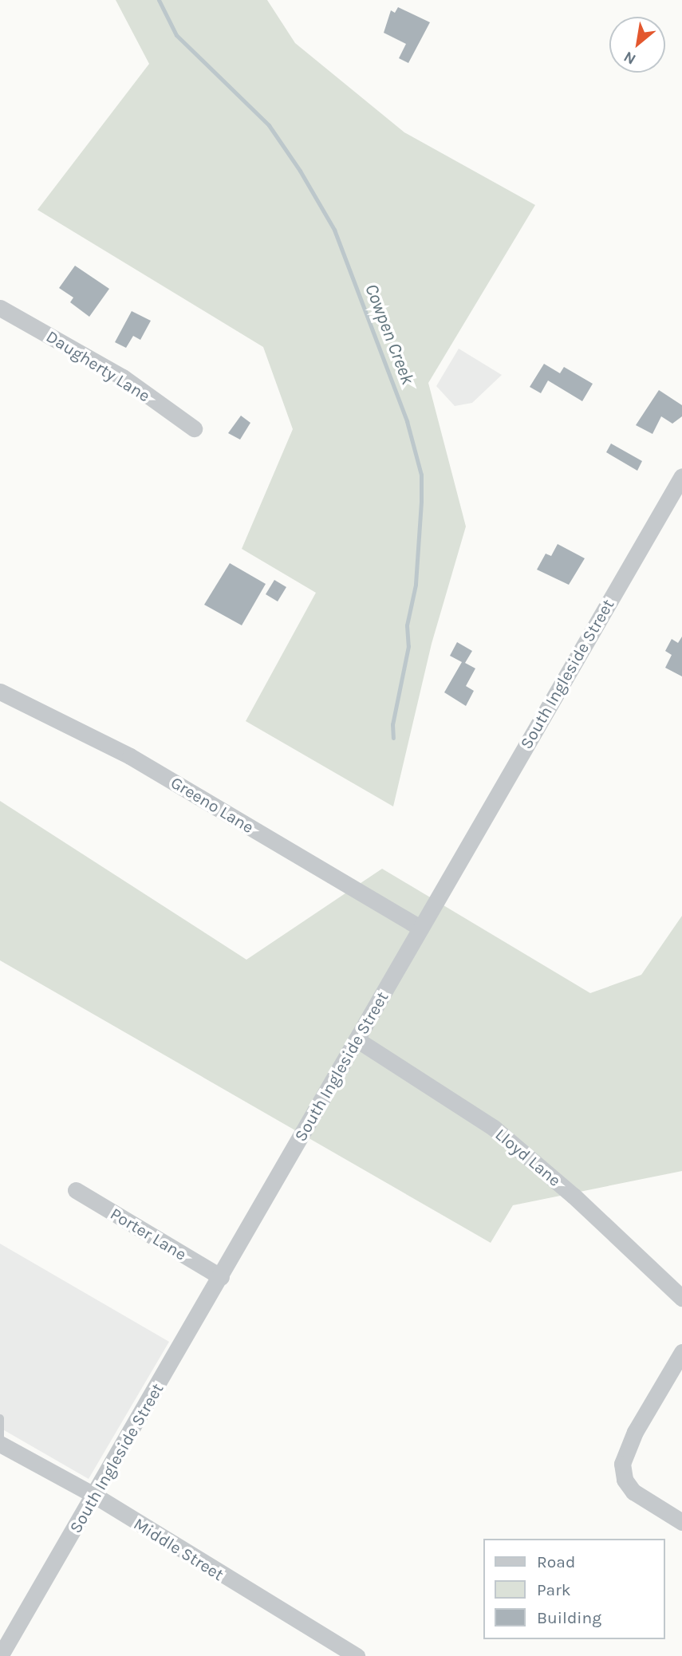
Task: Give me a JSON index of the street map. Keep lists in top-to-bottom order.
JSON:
{
  "streets": {
    "street": [
      "Daugherty Lane",
      "South Ingleside Street",
      "Greeno Lane",
      "Lloyd Lane",
      "Porter Lane",
      "Middle Street"
    ]
  },
  "crossings": [
    ["South Ingleside Street", "Greeno Lane"],
    ["South Ingleside Street", "Lloyd Lane"],
    ["South Ingleside Street", "Porter Lane"],
    ["South Ingleside Street", "Middle Street"]
  ],
  "water": ["Cowpen Creek"],
  "legend": ["Road", "Park", "Building"],
  "north": "bottom left"
}
